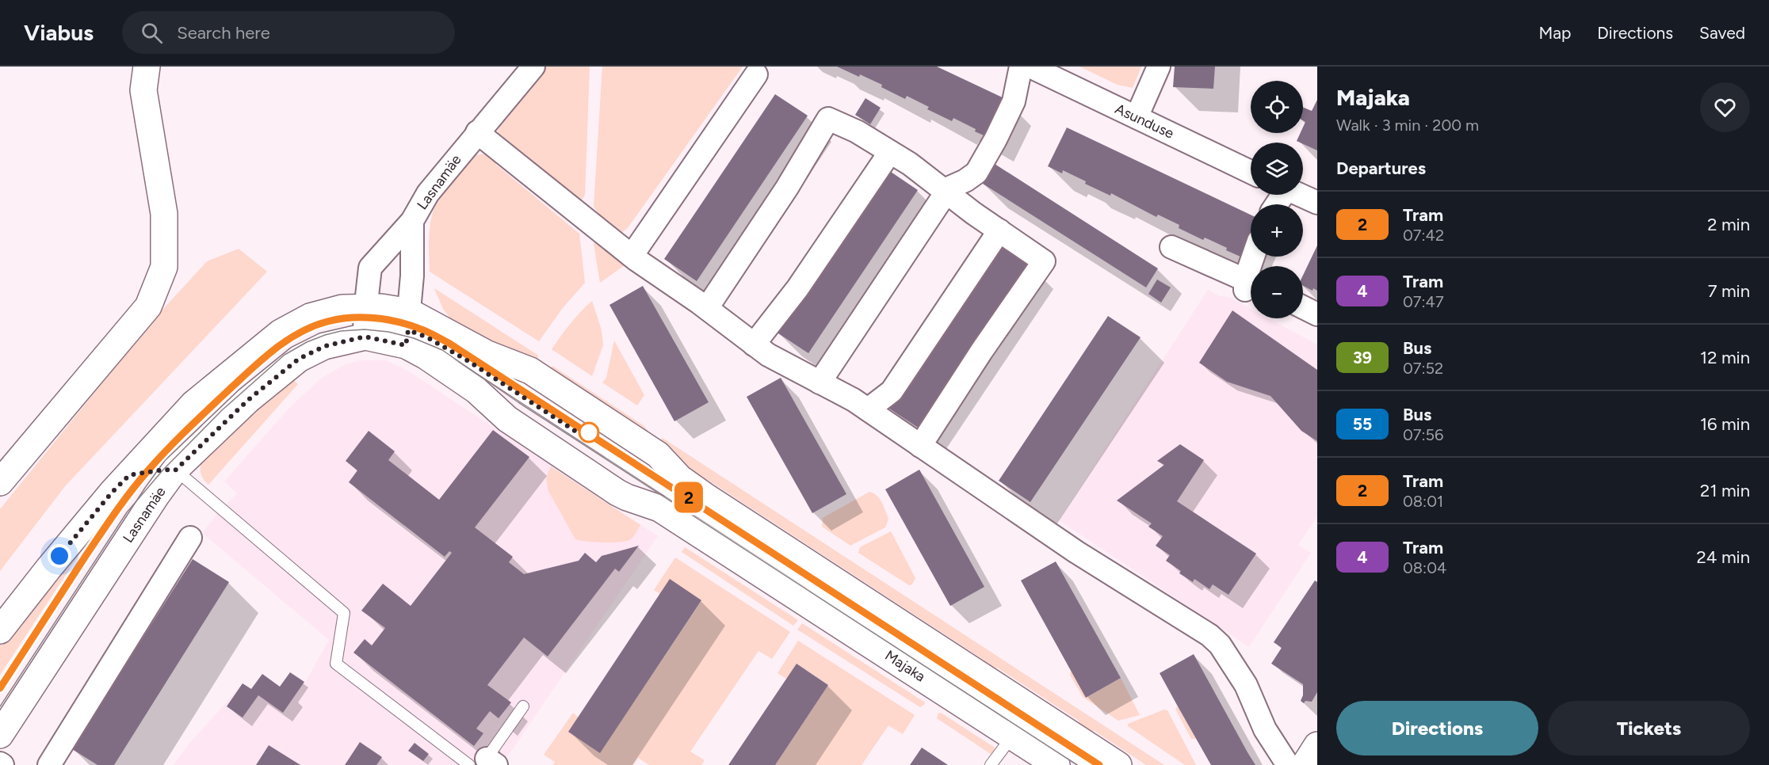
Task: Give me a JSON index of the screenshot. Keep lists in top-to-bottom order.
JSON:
{
  "streets": {
    "street": ["Asunduse", "Lasnamäe", "Majaka"]
  },
  "crossings": [
    ["Lasnamäe", "Majaka"]
  ],
  "lines": ["tram line 2"],
  "page": {
    "header": "Viabus",
    "search": "Search here",
    "nav": ["Map", "Directions", "Saved"],
    "on_map": "2",
    "heading": [
      ["Majaka", "Walk · 3 min · 200 m"],
      "Departures"
    ],
    "map_buttons": ["+", "−"],
    "list": [
      {
        "mark": "2",
        "name": "Tram",
        "note": "07:42",
        "value": "2 min"
      },
      {
        "mark": "4",
        "name": "Tram",
        "note": "07:47",
        "value": "7 min"
      },
      {
        "mark": "39",
        "name": "Bus",
        "note": "07:52",
        "value": "12 min"
      },
      {
        "mark": "55",
        "name": "Bus",
        "note": "07:56",
        "value": "16 min"
      },
      {
        "mark": "2",
        "name": "Tram",
        "note": "08:01",
        "value": "21 min"
      },
      {
        "mark": "4",
        "name": "Tram",
        "note": "08:04",
        "value": "24 min"
      }
    ],
    "buttons": ["Directions", "Tickets"]
  }
}
